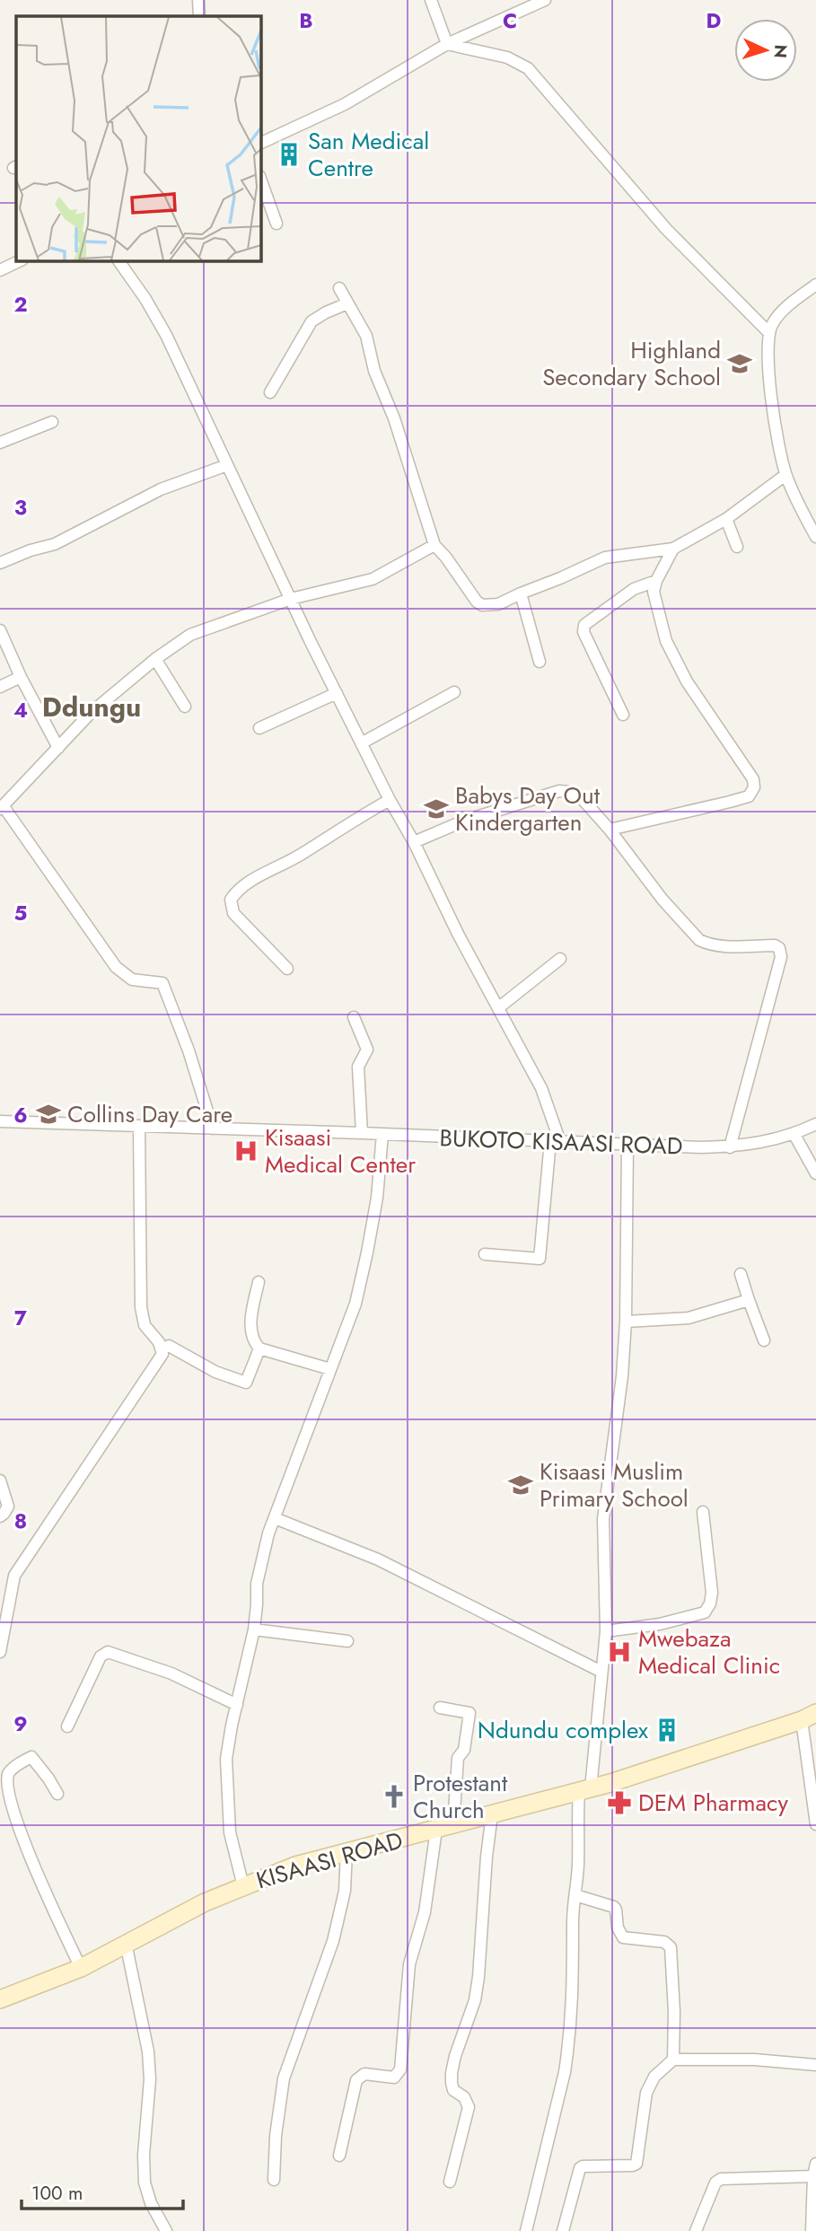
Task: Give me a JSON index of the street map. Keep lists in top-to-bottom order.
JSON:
{
  "streets": {
    "main road": ["KISAASI ROAD"],
    "street": ["BUKOTO KISAASI ROAD"]
  },
  "districts": ["Ddungu"],
  "places": {
    "building": ["San Medical Centre", "Ndundu complex"],
    "school or university": [
      "Highland Secondary School",
      "Babys Day Out Kindergarten",
      "Collins Day Care",
      "Kisaasi Muslim Primary School"
    ],
    "hospital": ["Kisaasi Medical Center", "Mwebaza Medical Clinic"],
    "church": ["Protestant Church"],
    "pharmacy": ["DEM Pharmacy"]
  },
  "scale_bar": "100 m",
  "north": "right",
  "grid": {
    "columns": ["B", "C", "D"],
    "rows": [
      "2",
      "3",
      "4",
      "5",
      "6",
      "7",
      "8",
      "9"
    ]
  }
}
